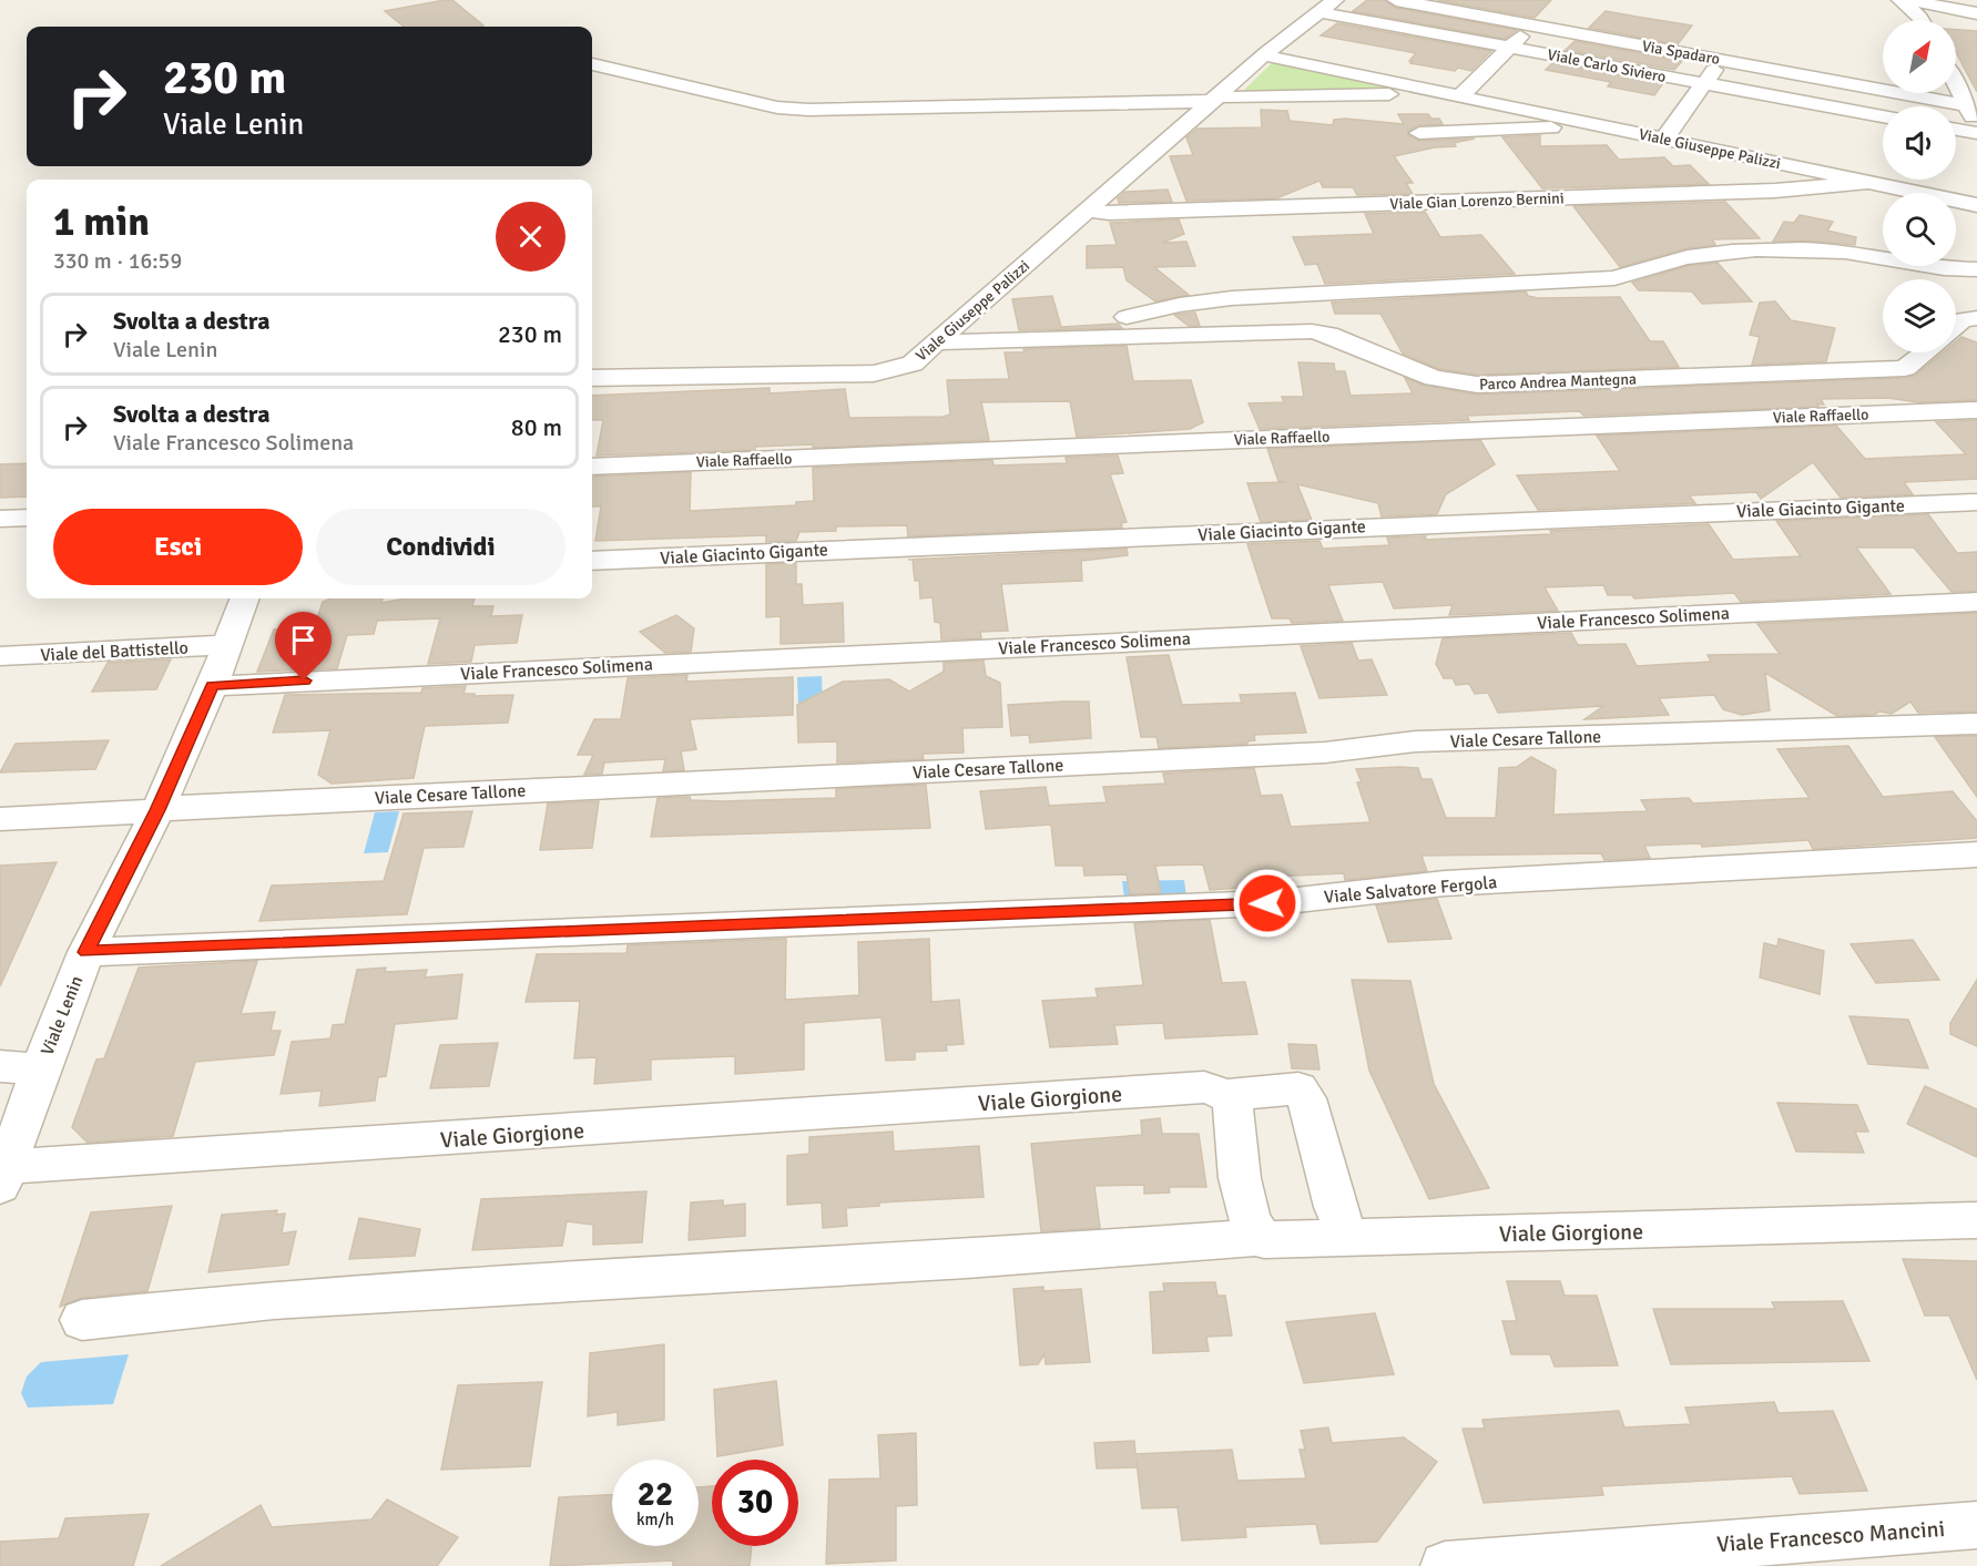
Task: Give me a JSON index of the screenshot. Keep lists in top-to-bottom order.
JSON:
{
  "streets": {
    "street": [
      "Via Spadaro",
      "Viale Carlo Siviero",
      "Viale Giuseppe Palizzi",
      "Viale Gian Lorenzo Bernini",
      "Parco Andrea Mantegna",
      "Viale Raffaello",
      "Viale Giacinto Gigante",
      "Viale Francesco Solimena",
      "Viale del Battistello",
      "Viale Cesare Tallone",
      "Viale Salvatore Fergola",
      "Viale Lenin",
      "Viale Giorgione",
      "Viale Francesco Mancini"
    ]
  },
  "crossings": [
    ["Viale Giuseppe Palizzi", "Viale Gian Lorenzo Bernini"],
    ["Viale Giuseppe Palizzi", "Parco Andrea Mantegna"],
    ["Viale Francesco Solimena", "Viale Lenin"],
    ["Viale del Battistello", "Viale Lenin"],
    ["Viale Cesare Tallone", "Viale Lenin"],
    ["Viale Salvatore Fergola", "Viale Lenin"],
    ["Viale Lenin", "Viale Giorgione"]
  ],
  "north": "top right",
  "page": {
    "turn": ["230 m", "Viale Lenin"],
    "heading": ["1 min", "330 m · 16:59"],
    "list": [
      {
        "name": "Svolta a destra",
        "note": "Viale Lenin",
        "value": "230 m"
      },
      {
        "name": "Svolta a destra",
        "note": "Viale Francesco Solimena",
        "value": "80 m"
      }
    ],
    "buttons": ["Esci", "Condividi"],
    "speed": "22 km/h",
    "limit": "30"
  }
}
